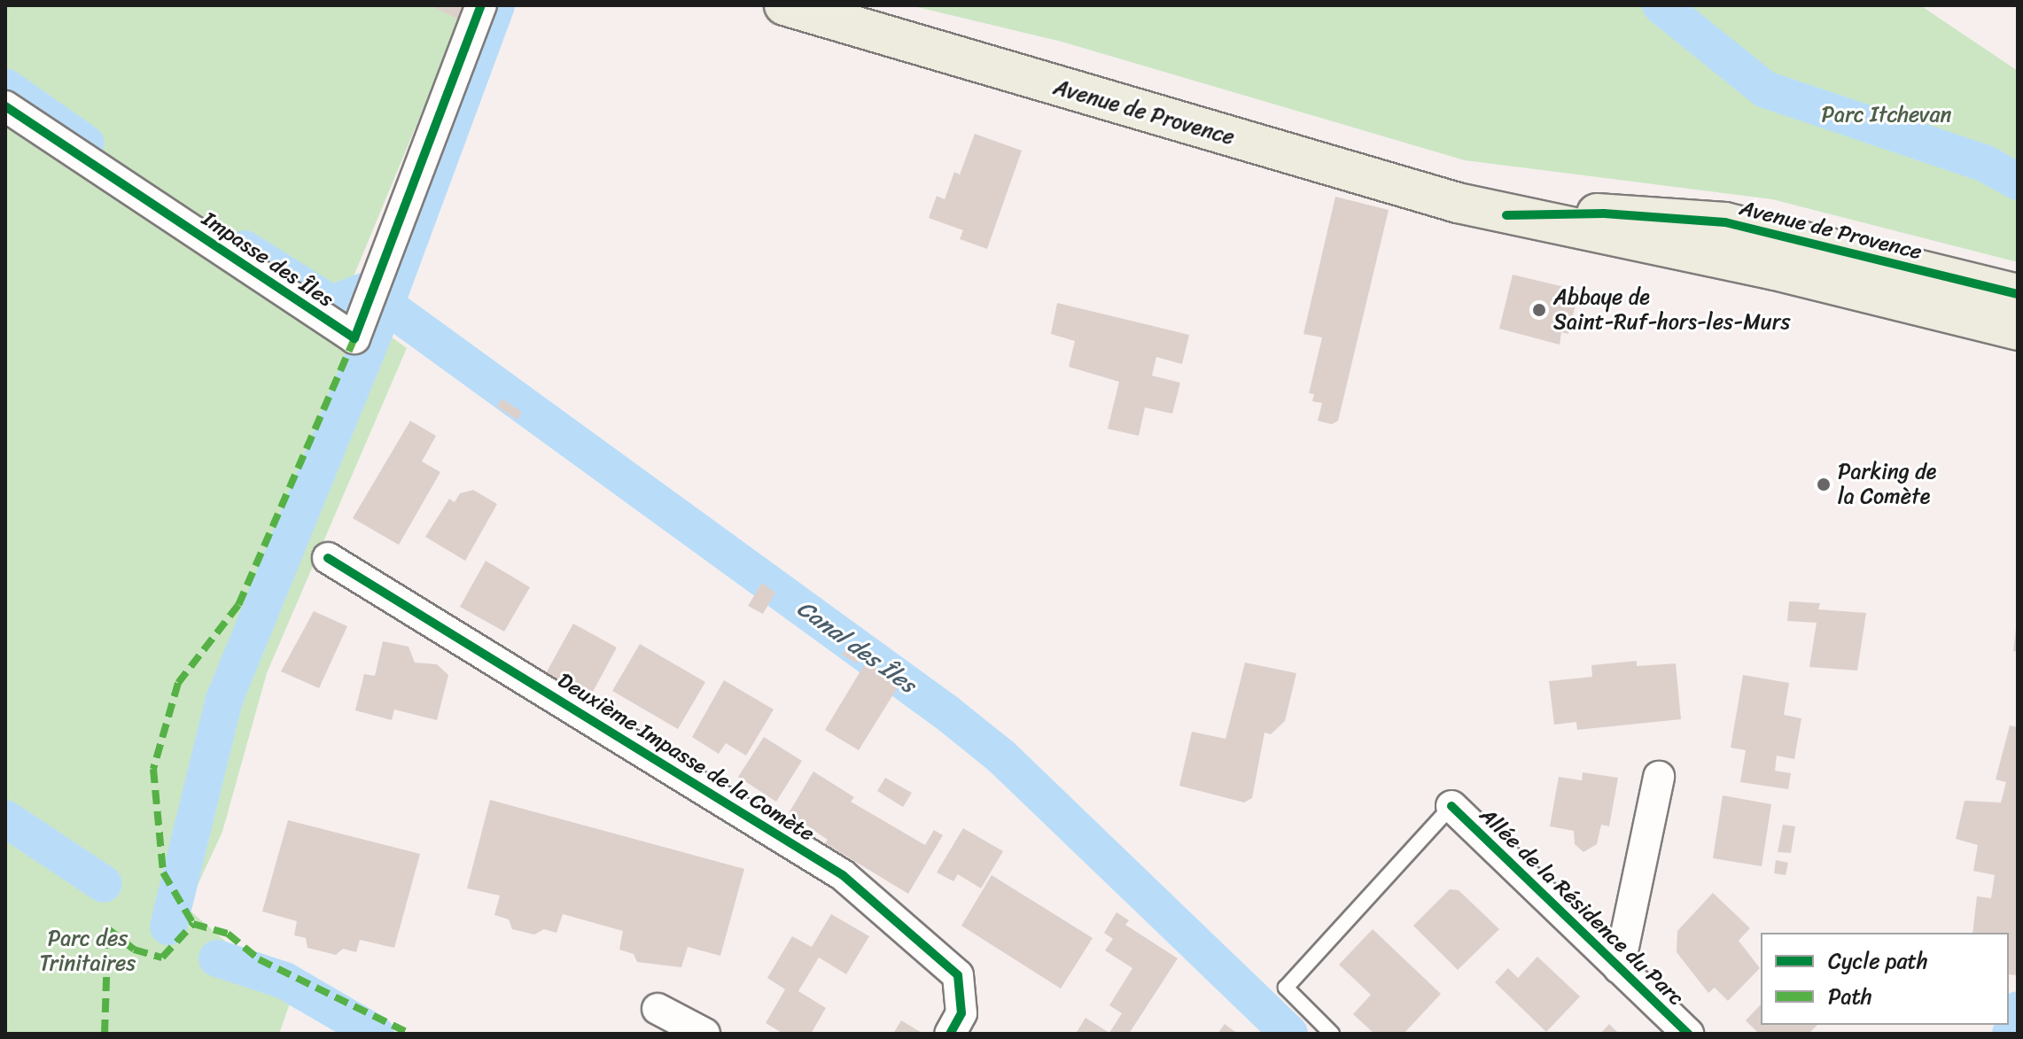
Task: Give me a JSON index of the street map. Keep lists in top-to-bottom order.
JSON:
{
  "streets": {
    "main road": ["Avenue de Provence"],
    "street": ["Impasse des Îles", "Deuxième Impasse de la Comète", "Allée de la Résidence du Parc"]
  },
  "water": ["Canal des Îles"],
  "parks": ["Parc Itchevan", "Parc des Trinitaires"],
  "places": ["Abbaye de Saint-Ruf-hors-les-Murs", "Parking de la Comète"],
  "legend": ["Cycle path", "Path"]
}
